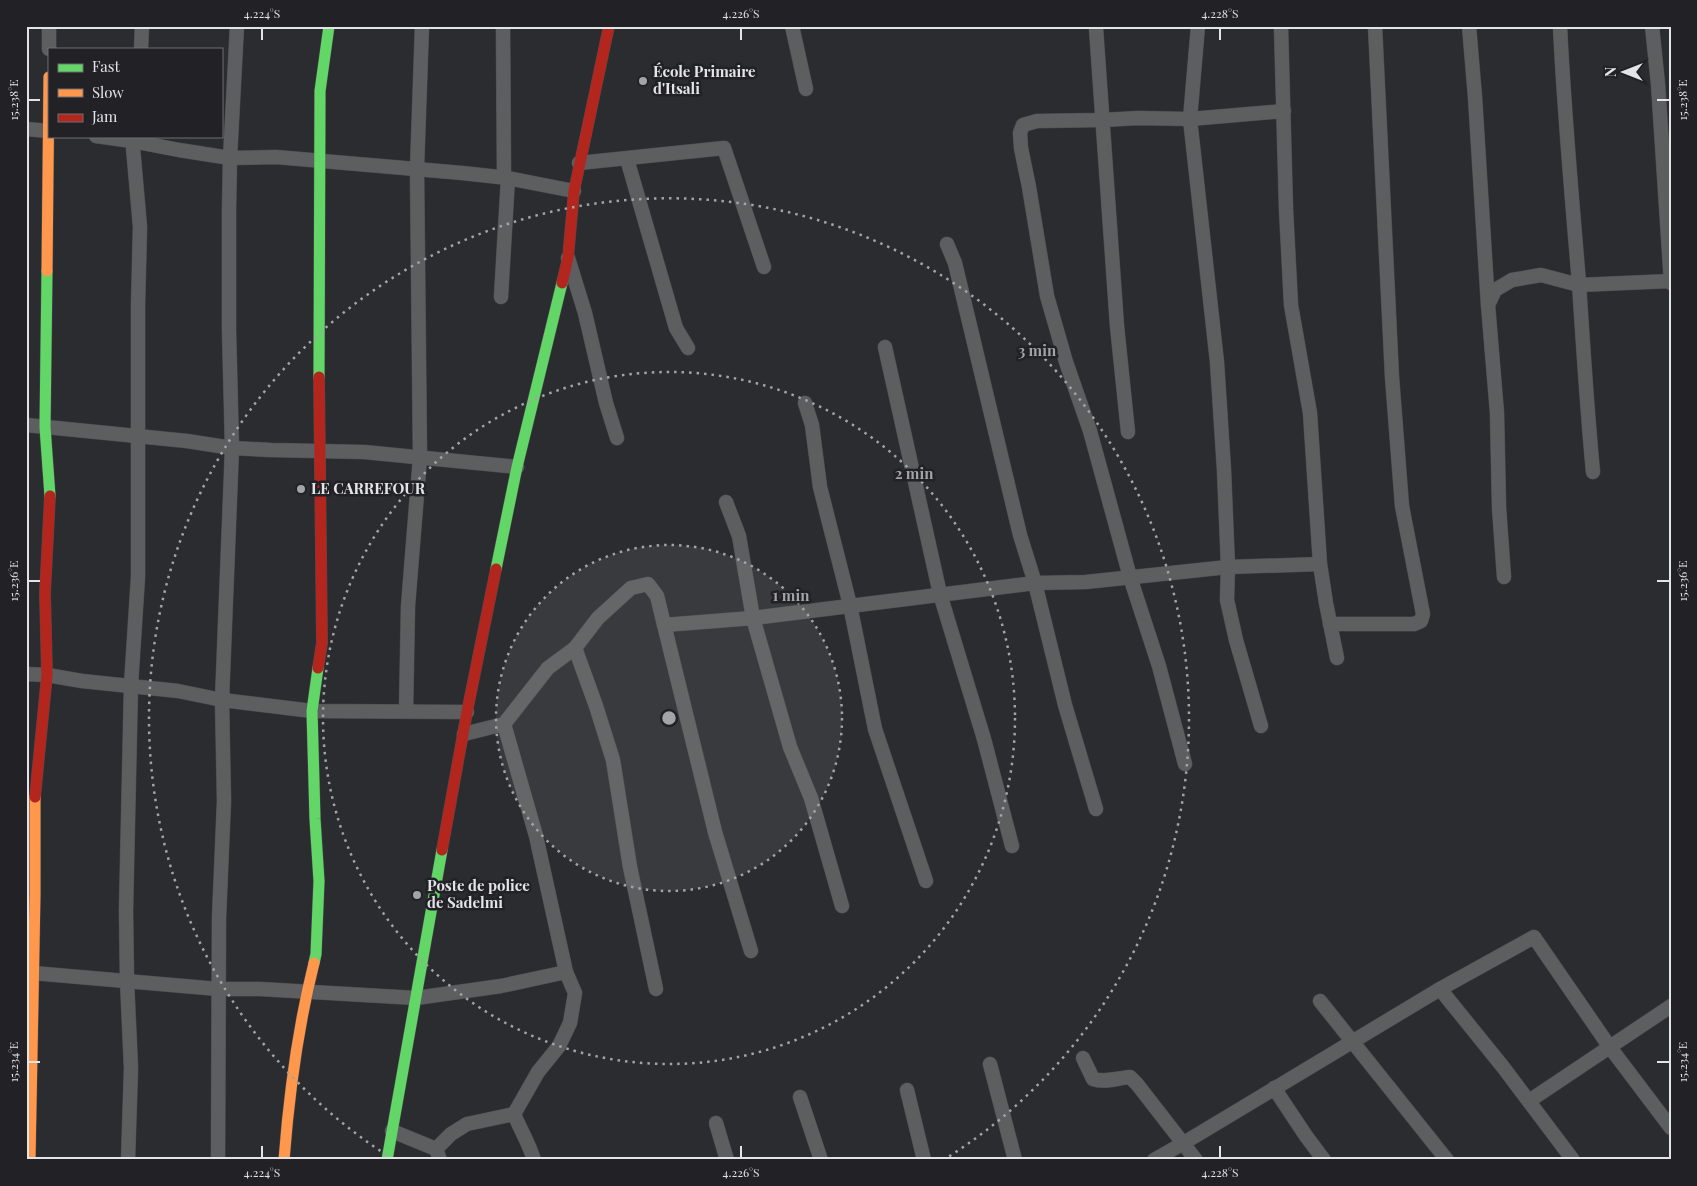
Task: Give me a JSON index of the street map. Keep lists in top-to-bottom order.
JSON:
{
  "places": ["École Primaire d'Itsali", "LE CARREFOUR", "Poste de police de Sadelmi"],
  "legend": ["Fast", "Slow", "Jam"],
  "north": "left",
  "coordinates": [
    "4.224°S",
    "4.226°S",
    "4.228°S",
    "15.238°E",
    "15.236°E",
    "15.234°E"
  ],
  "rings": ["3 min", "2 min", "1 min"]
}
